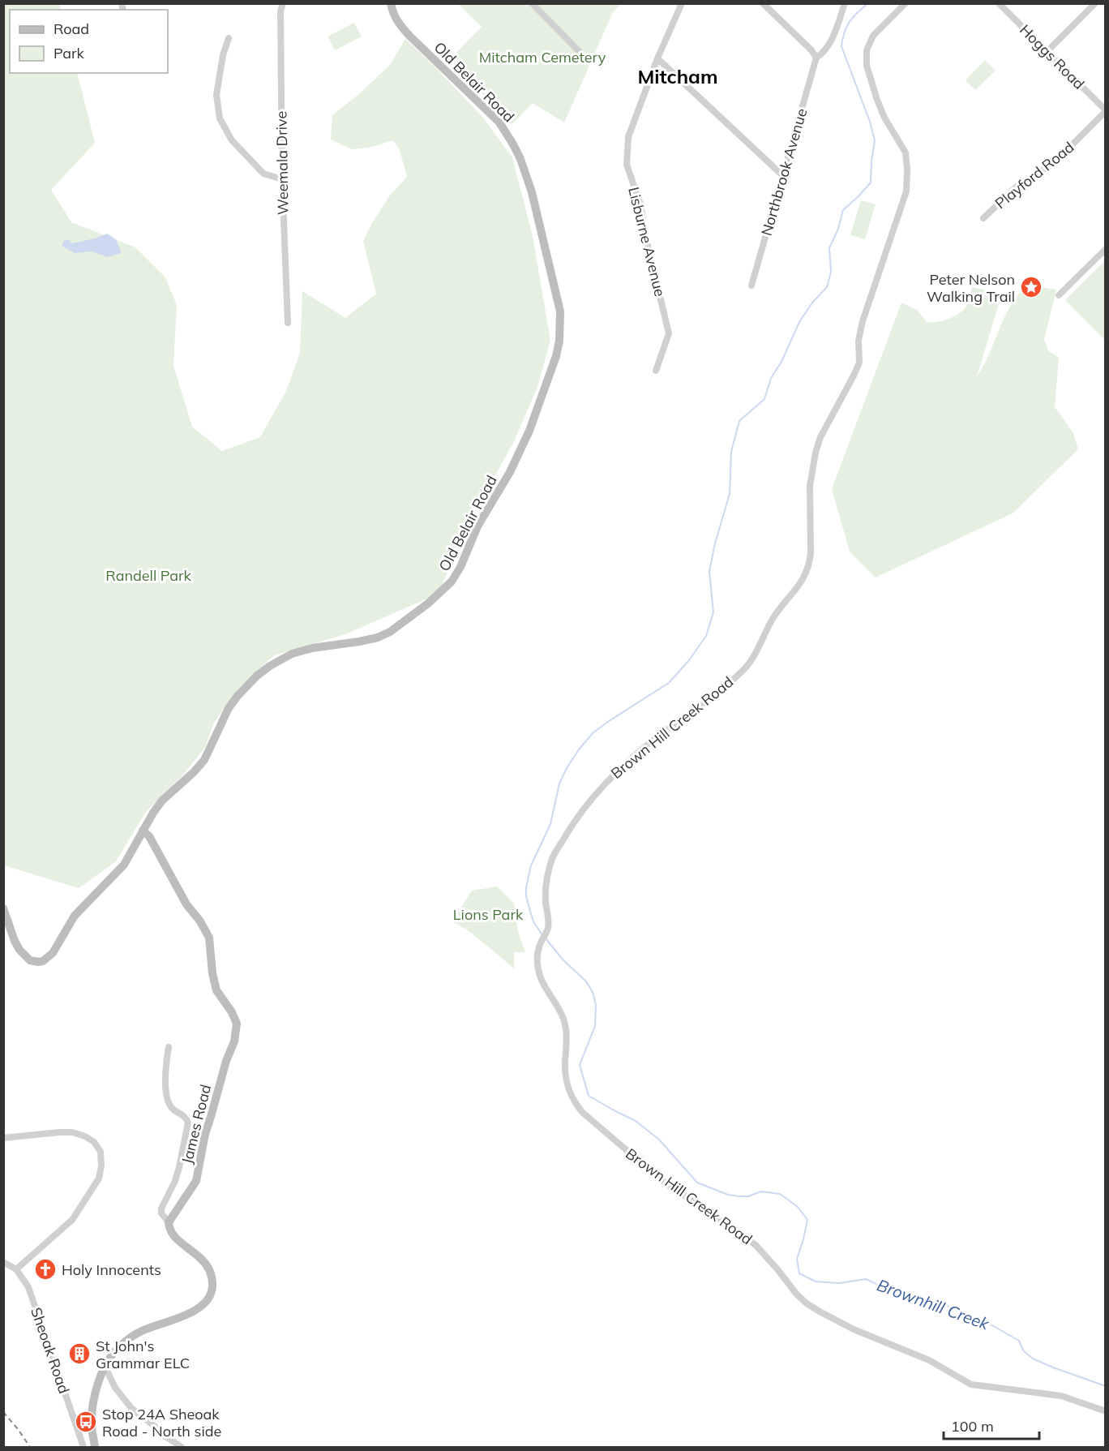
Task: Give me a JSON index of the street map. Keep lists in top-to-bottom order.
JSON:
{
  "streets": {
    "main road": ["Old Belair Road", "James Road"],
    "street": [
      "Hoggs Road",
      "Weemala Drive",
      "Northbrook Avenue",
      "Playford Road",
      "Lisburne Avenue",
      "Brown Hill Creek Road",
      "Sheoak Road"
    ]
  },
  "crossings": [
    ["Hoggs Road", "Playford Road"],
    ["Old Belair Road", "James Road"]
  ],
  "districts": ["Mitcham"],
  "water": ["Brownhill Creek"],
  "parks": ["Mitcham Cemetery", "Randell Park", "Lions Park"],
  "places": {
    "place": ["Peter Nelson Walking Trail"],
    "church": ["Holy Innocents"],
    "building": ["St John's Grammar ELC"],
    "bus stop": ["Stop 24A Sheoak Road - North side"]
  },
  "legend": ["Road", "Park"],
  "scale_bar": "100 m"
}
